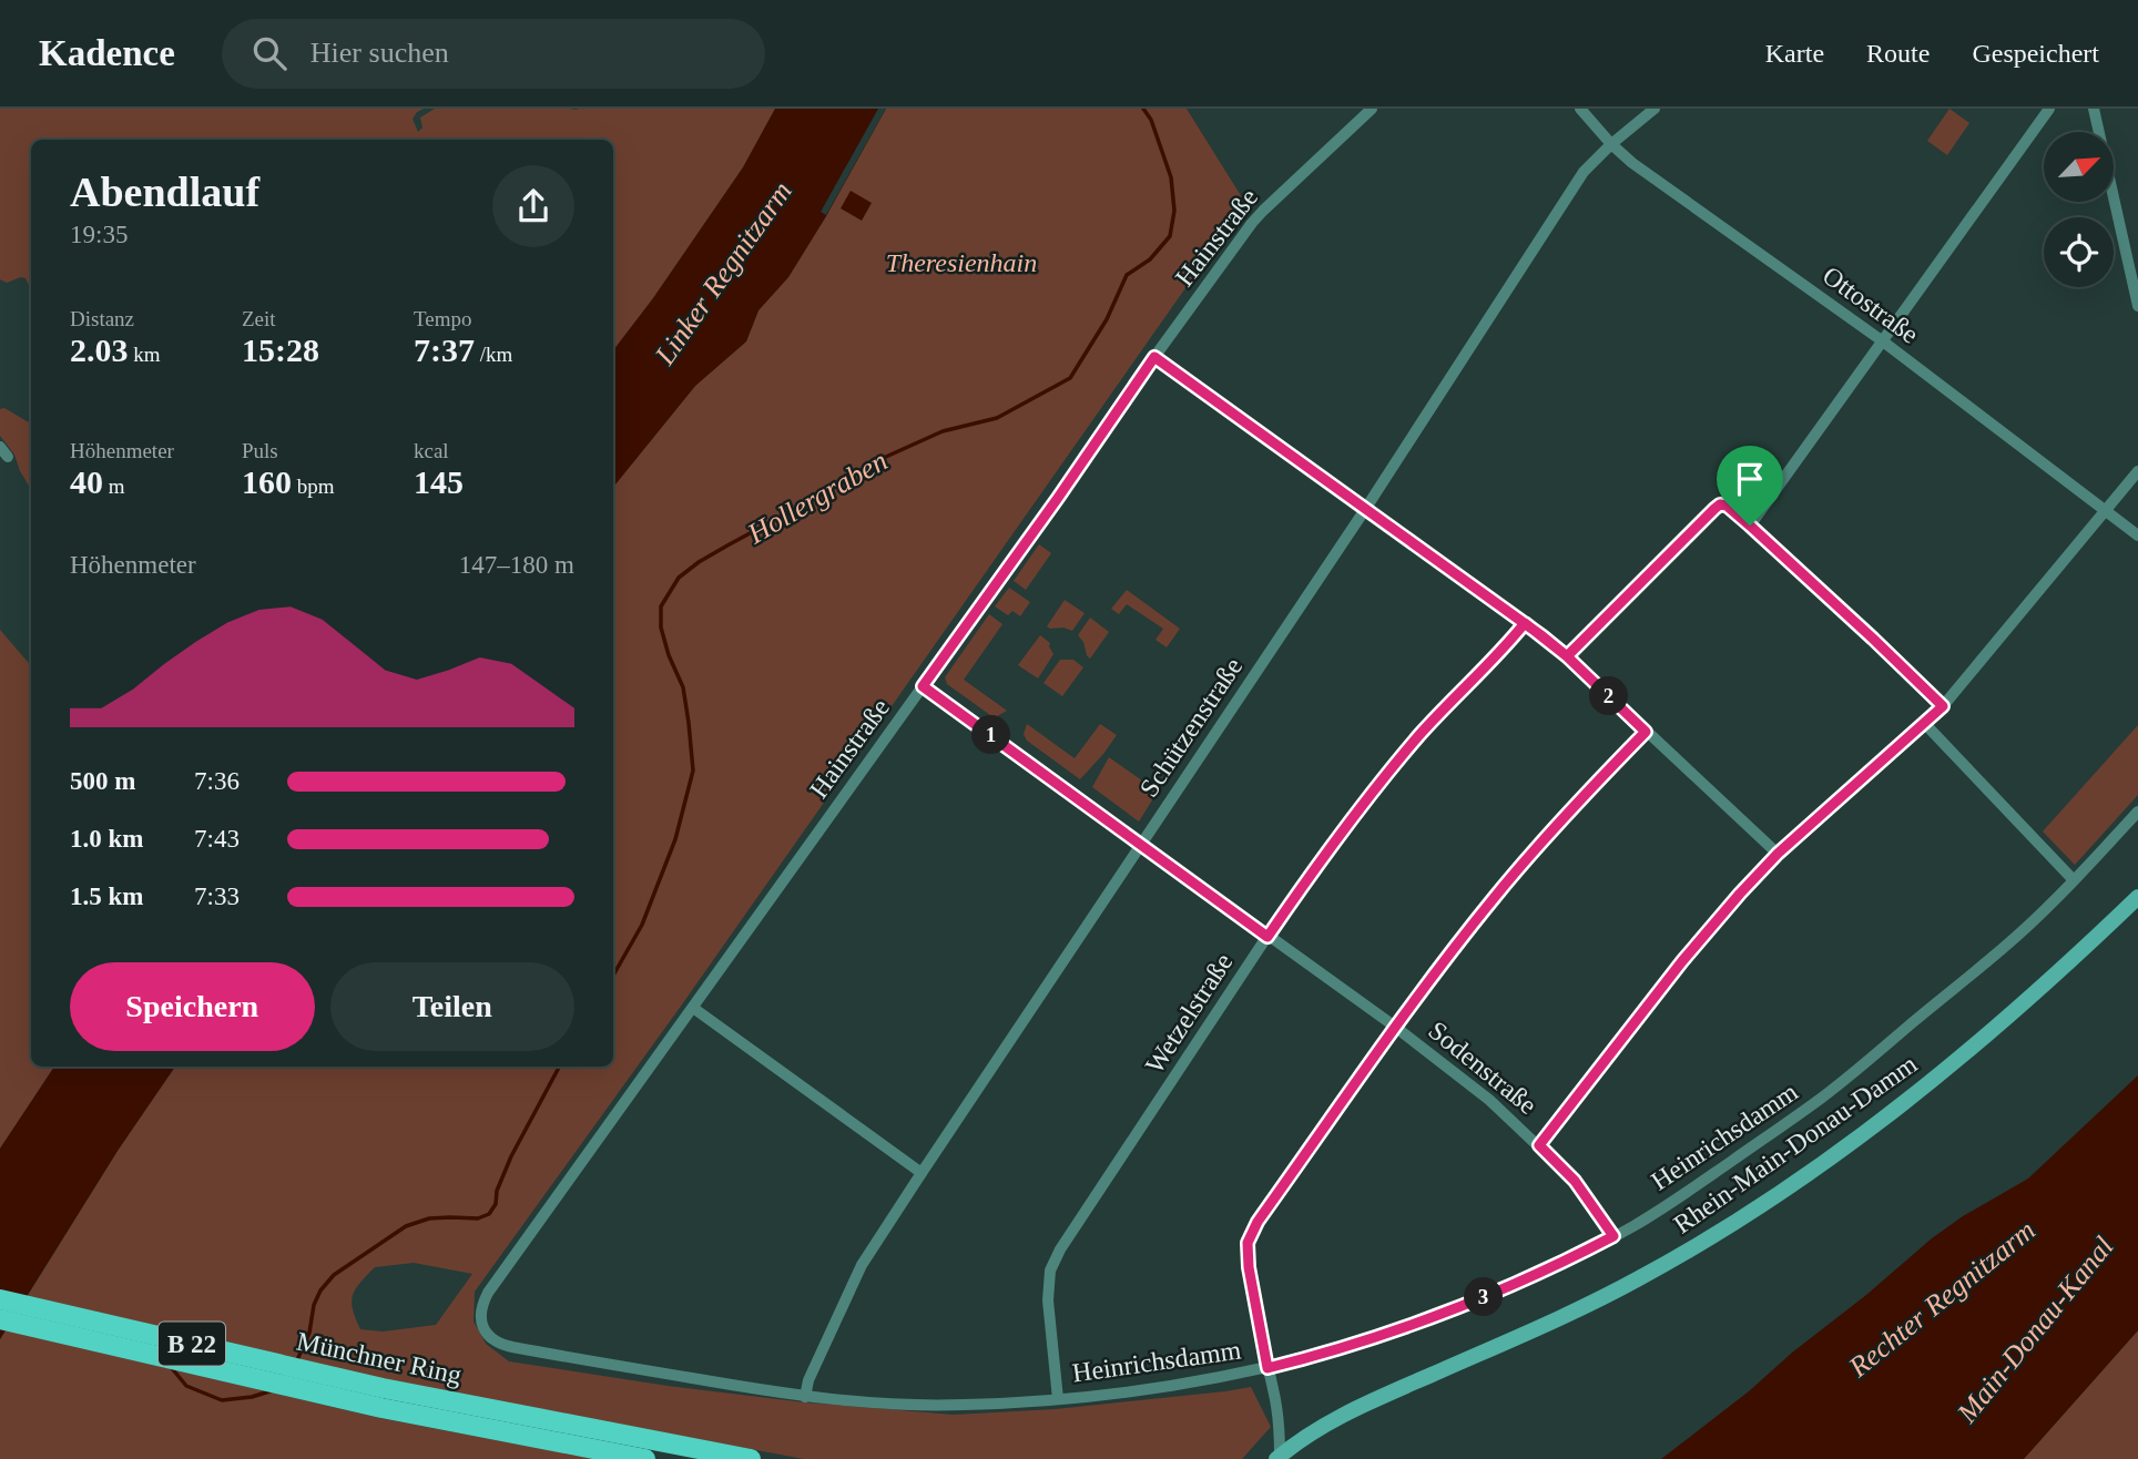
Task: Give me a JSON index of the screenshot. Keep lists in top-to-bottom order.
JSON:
{
  "streets": {
    "main road": ["B 22", "Münchner Ring"],
    "street": [
      "Hainstraße",
      "Ottostraße",
      "Schützenstraße",
      "Wetzelstraße",
      "Sodenstraße",
      "Heinrichsdamm",
      "Rhein-Main-Donau-Damm"
    ]
  },
  "crossings": [
    ["Hainstraße", "Sodenstraße"],
    ["Hainstraße", "Heinrichsdamm"],
    ["Ottostraße", "Schützenstraße"],
    ["Schützenstraße", "Sodenstraße"],
    ["Schützenstraße", "Heinrichsdamm"],
    ["Wetzelstraße", "Sodenstraße"],
    ["Wetzelstraße", "Heinrichsdamm"],
    ["Sodenstraße", "Heinrichsdamm"]
  ],
  "water": [
    "Linker Regnitzarm",
    "Hollergraben",
    "Rechter Regnitzarm",
    "Main-Donau-Kanal"
  ],
  "parks": ["Theresienhain"],
  "north": "top right",
  "page": {
    "header": "Kadence",
    "search": "Hier suchen",
    "nav": ["Karte", "Route", "Gespeichert"],
    "heading": ["Abendlauf", "19:35"],
    "stats": [
      ["Distanz", "2.03 km"],
      ["Zeit", "15:28"],
      ["Tempo", "7:37 /km"],
      ["Höhenmeter", "40 m"],
      ["Puls", "160 bpm"],
      ["kcal", "145"]
    ],
    "chart": ["Höhenmeter", "147–180 m"],
    "pins": ["2", "1", "3"],
    "list": [
      {
        "name": "500 m",
        "note": "7:36"
      },
      {
        "name": "1.0 km",
        "note": "7:43"
      },
      {
        "name": "1.5 km",
        "note": "7:33"
      }
    ],
    "buttons": ["Speichern", "Teilen"]
  }
}
